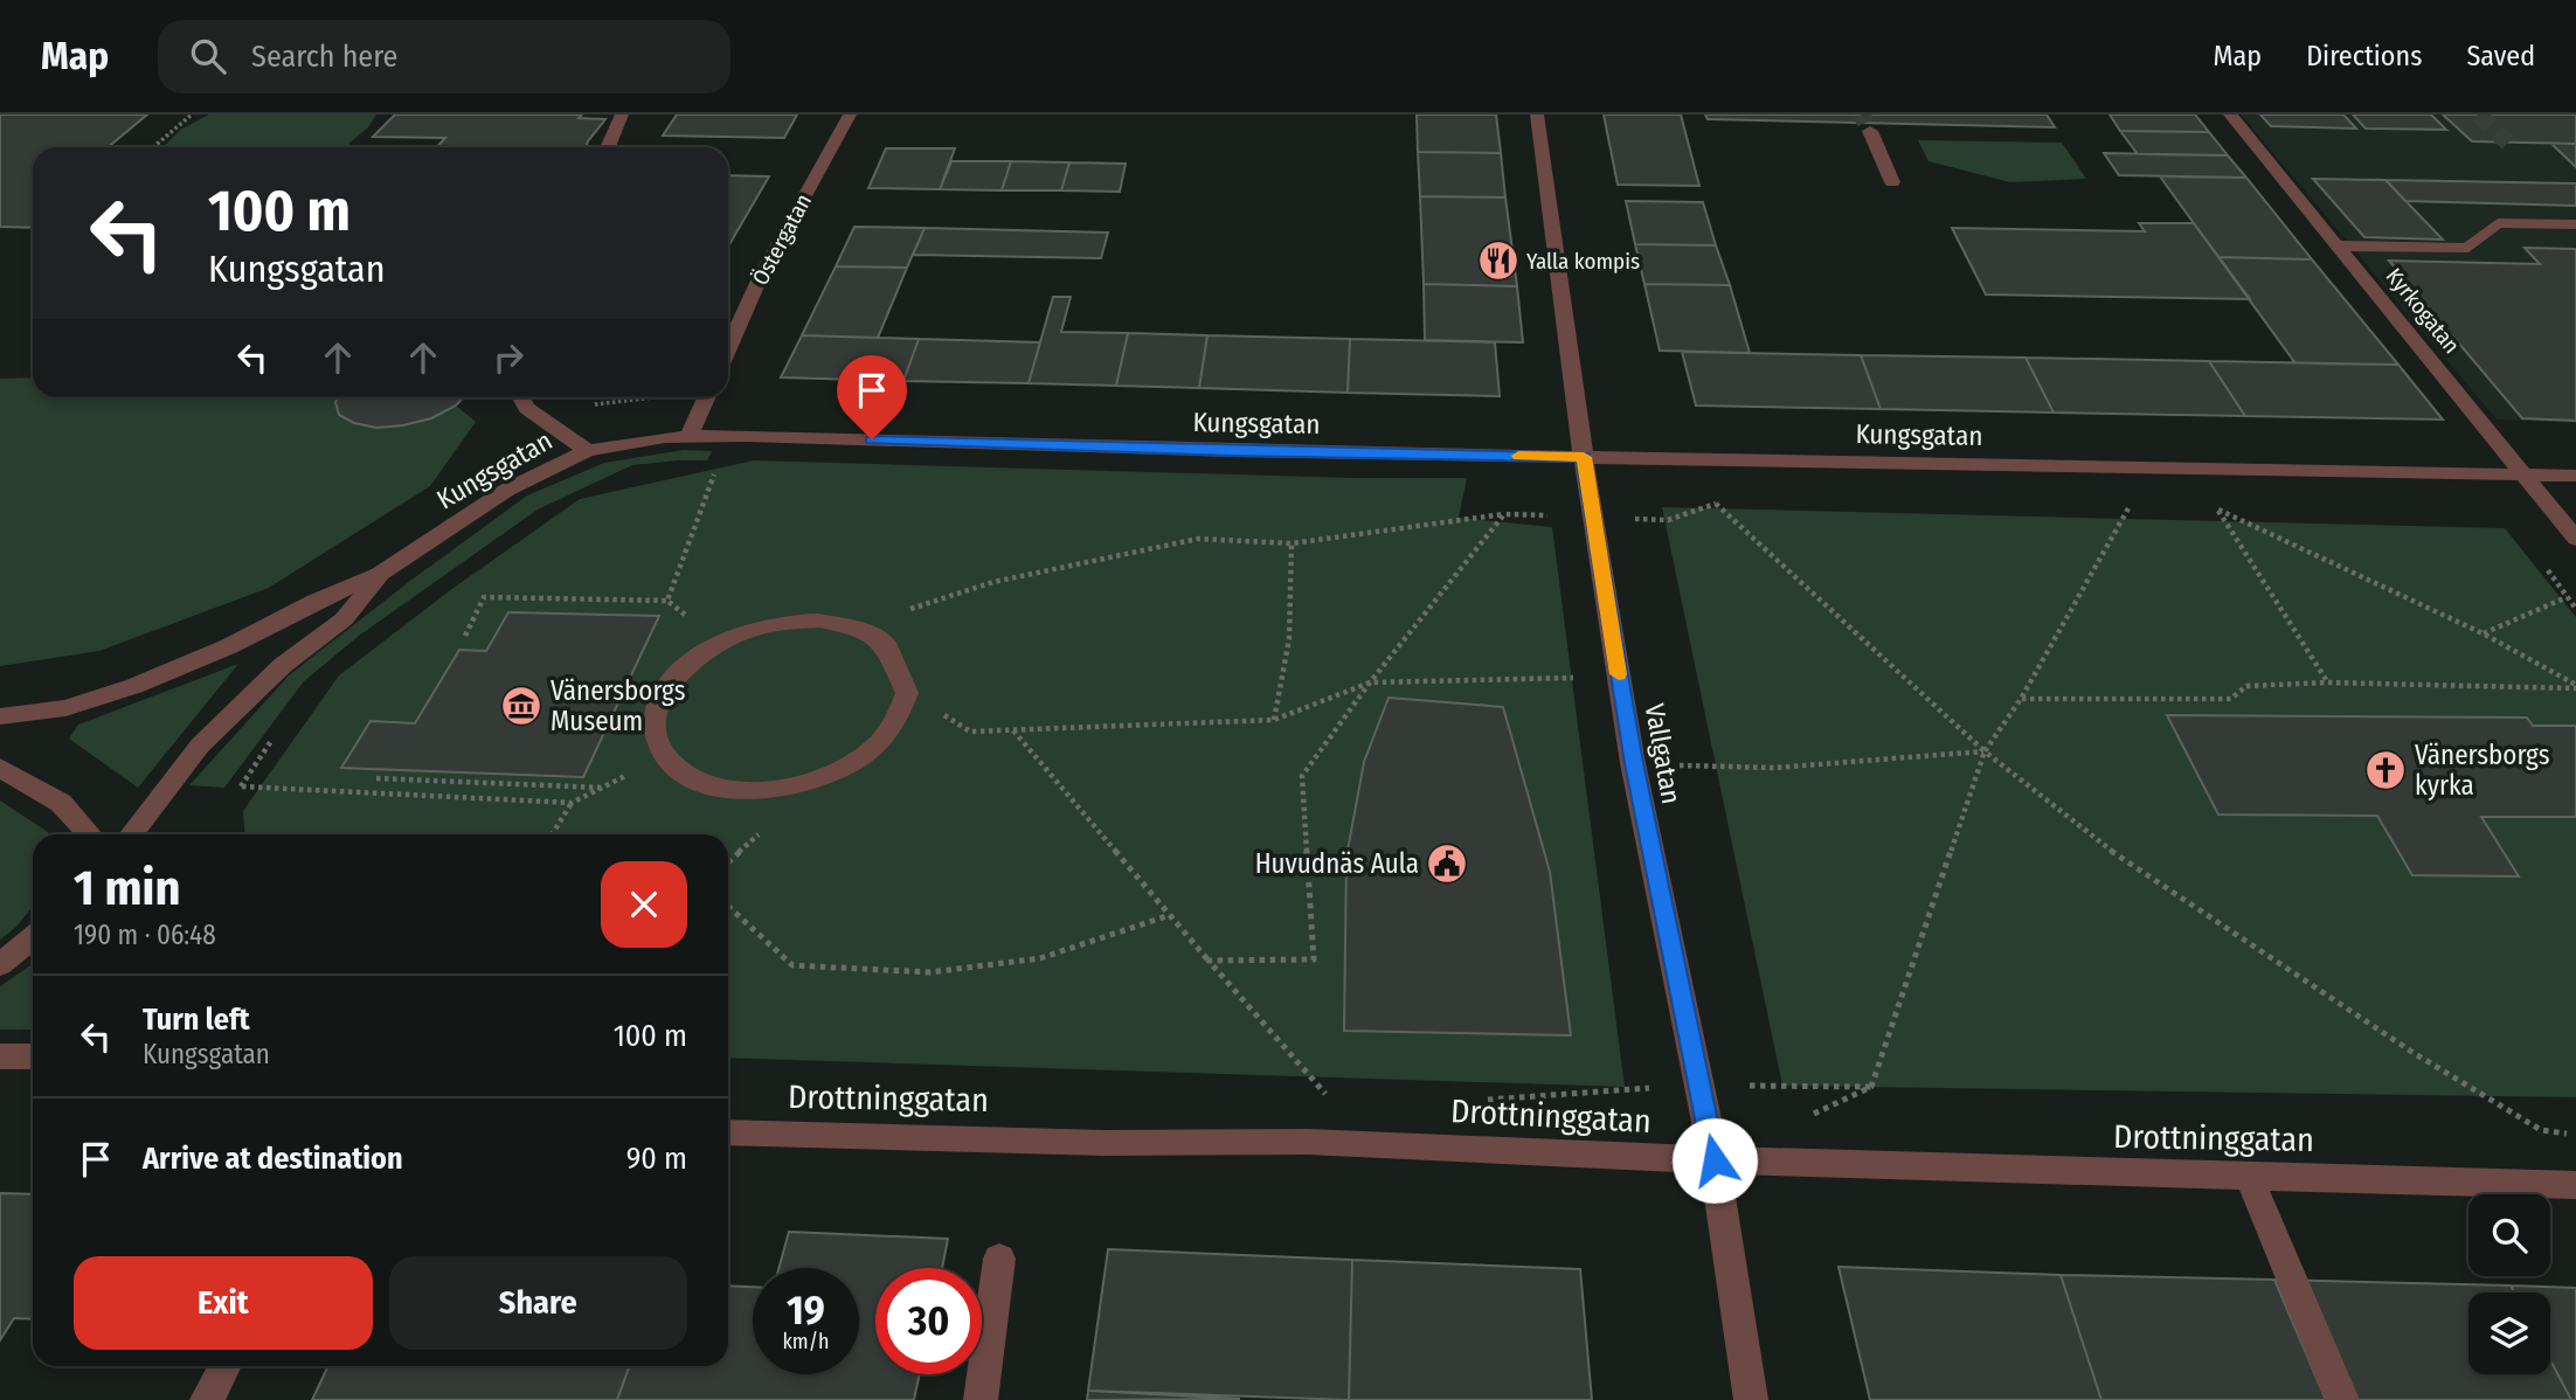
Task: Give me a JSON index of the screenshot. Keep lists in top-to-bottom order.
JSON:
{
  "streets": {
    "street": [
      "Östergatan",
      "Kyrkogatan",
      "Kungsgatan",
      "Vallgatan",
      "Drottninggatan"
    ]
  },
  "crossings": [
    ["Kyrkogatan", "Kungsgatan"],
    ["Kungsgatan", "Vallgatan"],
    ["Vallgatan", "Drottninggatan"]
  ],
  "places": {
    "restaurant": ["Yalla kompis"],
    "museum": ["Vänersborgs Museum"],
    "church": ["Vänersborgs kyrka"],
    "public building": ["Huvudnäs Aula"]
  },
  "page": {
    "header": "Map",
    "search": "Search here",
    "nav": ["Map", "Directions", "Saved"],
    "turn": ["100 m", "Kungsgatan"],
    "heading": ["1 min", "190 m · 06:48"],
    "list": [
      {
        "name": "Turn left",
        "note": "Kungsgatan",
        "value": "100 m"
      },
      {
        "name": "Arrive at destination",
        "value": "90 m"
      }
    ],
    "buttons": ["Exit", "Share"],
    "speed": "19 km/h",
    "limit": "30"
  }
}
